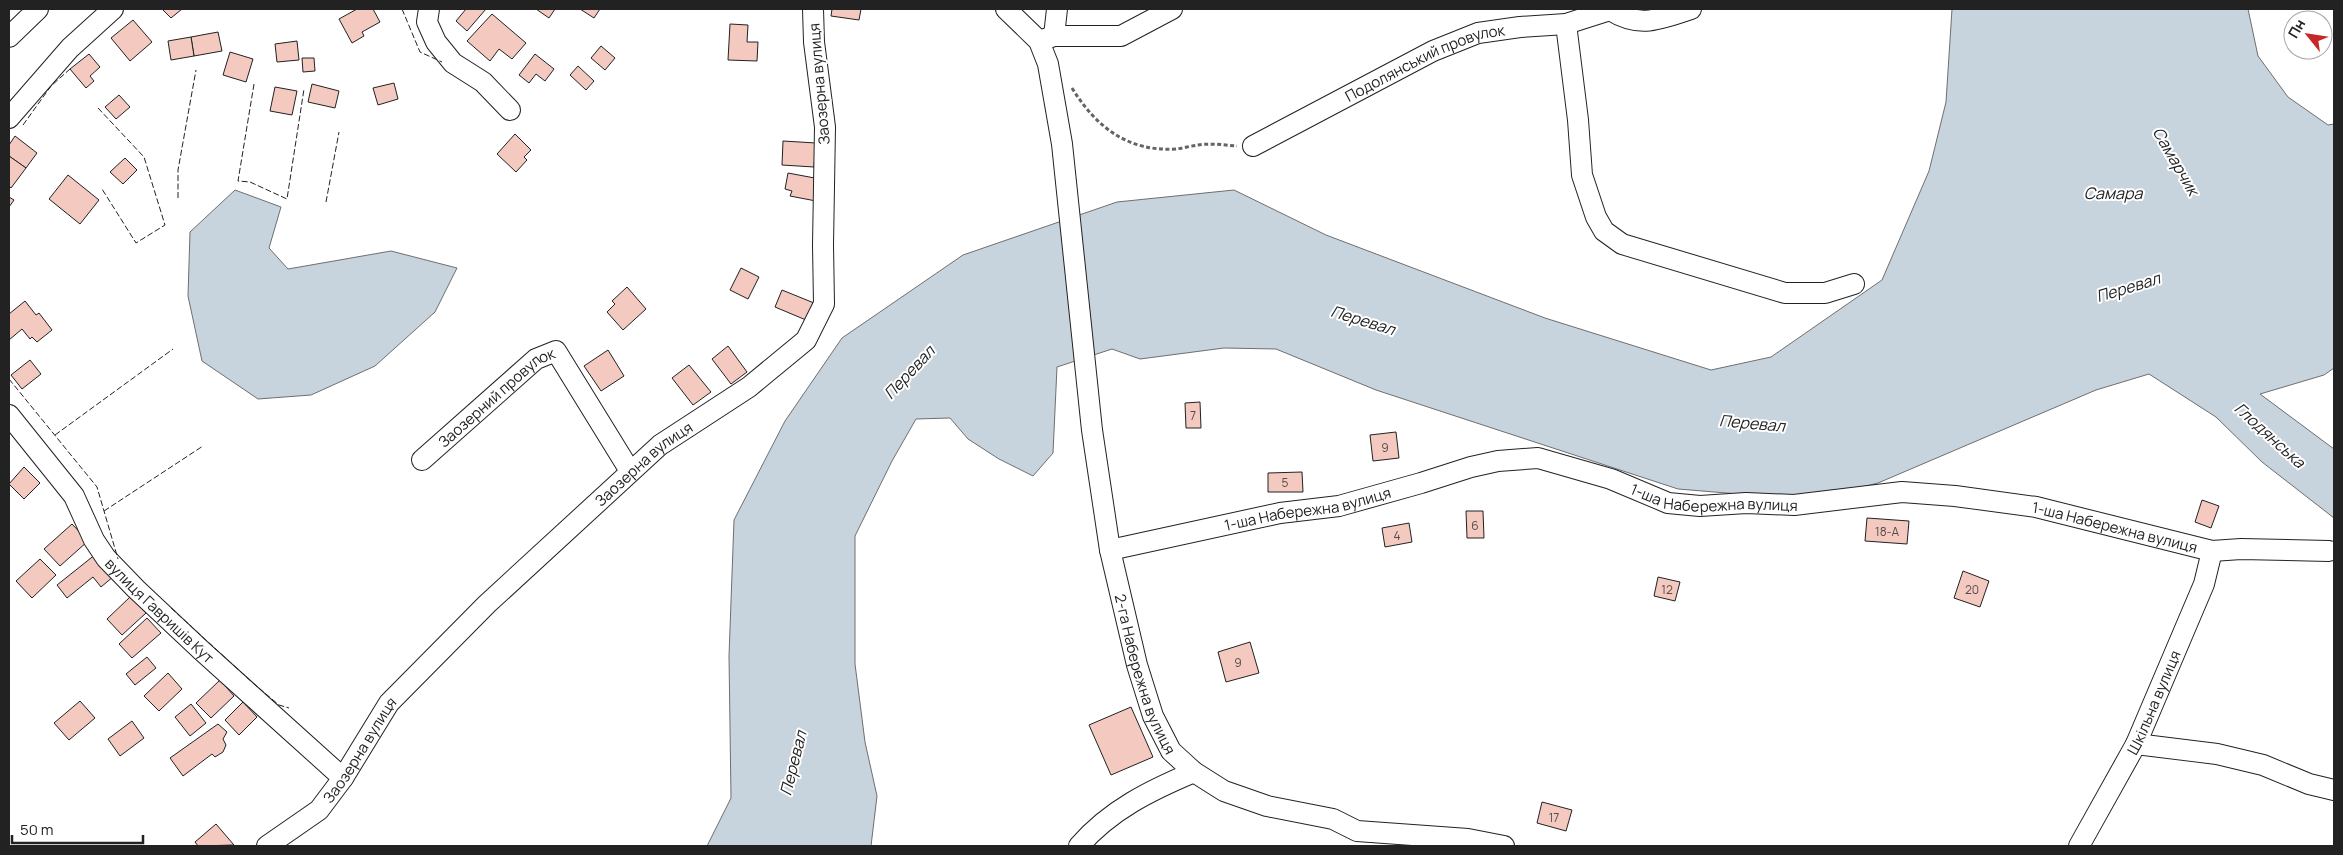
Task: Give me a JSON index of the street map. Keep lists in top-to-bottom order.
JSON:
{
  "streets": {
    "street": [
      "Подолянський провулок",
      "Заозерна вулиця",
      "Заозерний провулок",
      "1-ша Набережна вулиця",
      "вулиця Гавришів Кут",
      "2-га Набережна вулиця",
      "Шкільна вулиця"
    ]
  },
  "crossings": [
    ["Заозерна вулиця", "Заозерний провулок"],
    ["Заозерна вулиця", "вулиця Гавришів Кут"],
    ["1-ша Набережна вулиця", "2-га Набережна вулиця"],
    ["1-ша Набережна вулиця", "Шкільна вулиця"]
  ],
  "water": [
    "Самарчик",
    "Самара",
    "Перевал",
    "Глодянська"
  ],
  "house_numbers": [
    "7",
    "9",
    "5",
    "6",
    "18-А",
    "4",
    "12",
    "20",
    "9",
    "17"
  ],
  "scale_bar": "50 m",
  "north": "top left"
}
